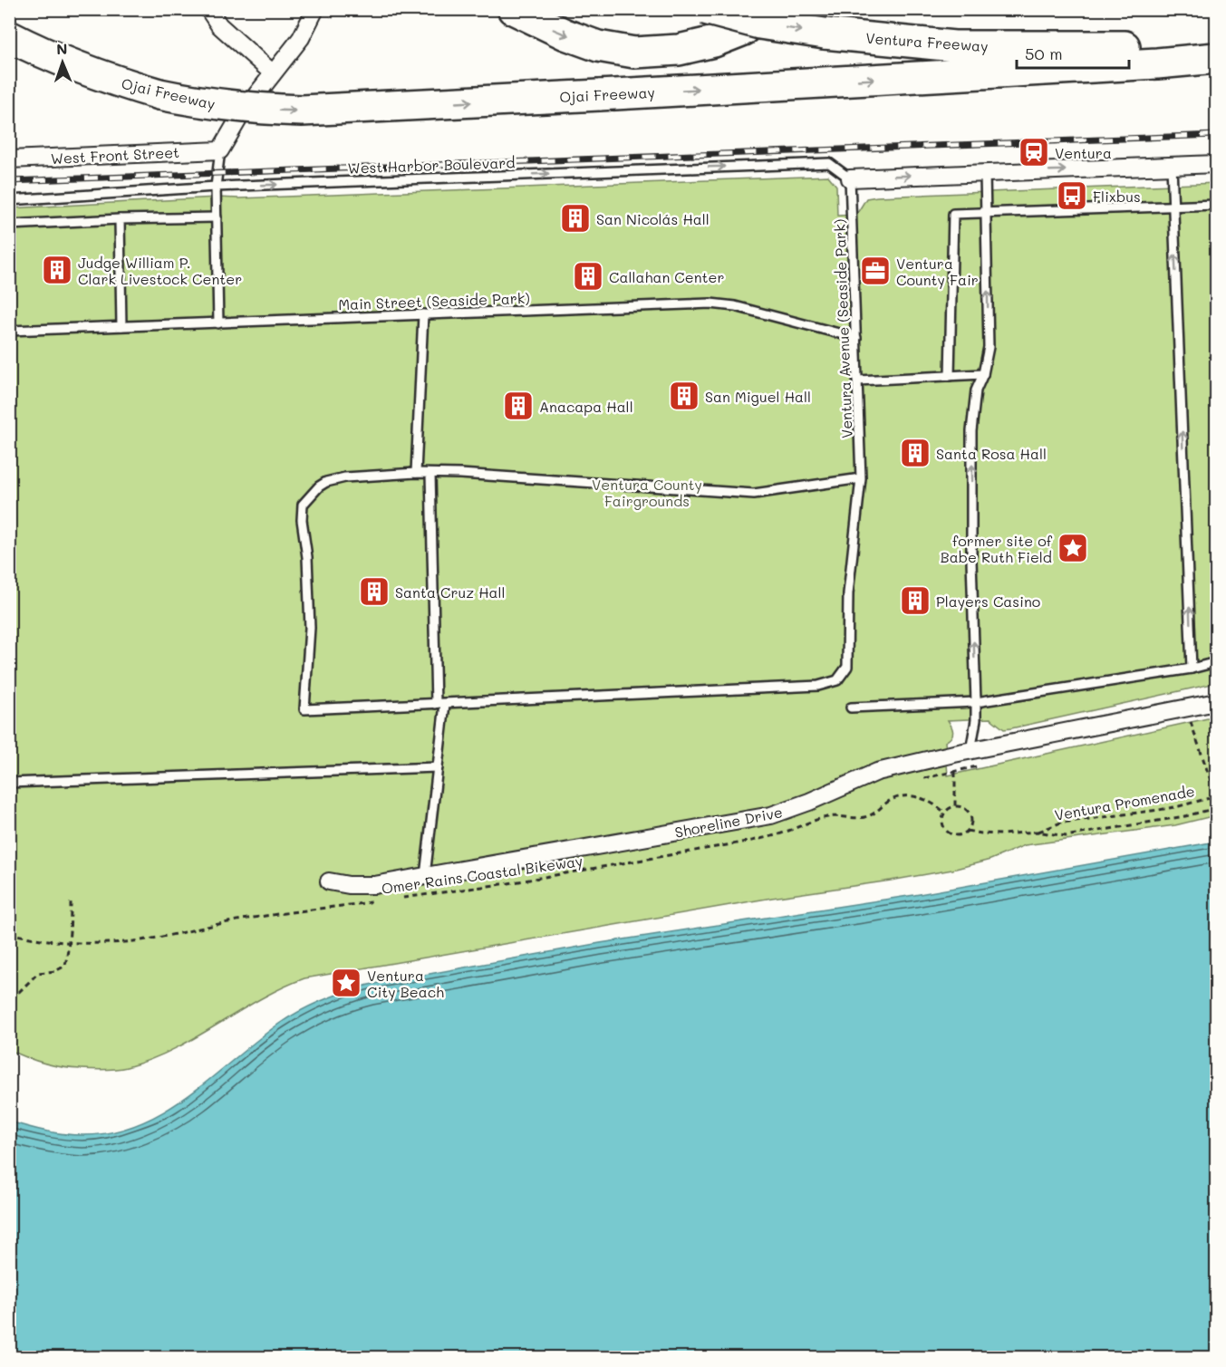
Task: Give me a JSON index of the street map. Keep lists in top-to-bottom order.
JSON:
{
  "streets": {
    "highway": ["Ventura Freeway", "Ojai Freeway"],
    "street": ["West Front Street", "Shoreline Drive"],
    "lane": ["West Harbor Boulevard", "Main Street (Seaside Park)", "Ventura Avenue (Seaside Park)"],
    "path": ["Ventura Promenade", "Omer Rains Coastal Bikeway"]
  },
  "crossings": [
    ["West Harbor Boulevard", "Ventura Avenue (Seaside Park)"],
    ["Main Street (Seaside Park)", "Ventura Avenue (Seaside Park)"],
    ["Ventura Promenade", "Omer Rains Coastal Bikeway"]
  ],
  "one_way": ["Ventura Freeway", "Ojai Freeway", "West Harbor Boulevard"],
  "parks": ["Ventura County Fairgrounds"],
  "places": {
    "station": ["Ventura"],
    "bus stop": ["Flixbus"],
    "building": [
      "San Nicolás Hall",
      "Judge William P. Clark Livestock Center",
      "Callahan Center",
      "San Miguel Hall",
      "Anacapa Hall",
      "Santa Rosa Hall",
      "Santa Cruz Hall",
      "Players Casino"
    ],
    "office": ["Ventura County Fair"],
    "place": ["former site of Babe Ruth Field", "Ventura City Beach"]
  },
  "scale_bar": "50 m",
  "north": "top"
}
